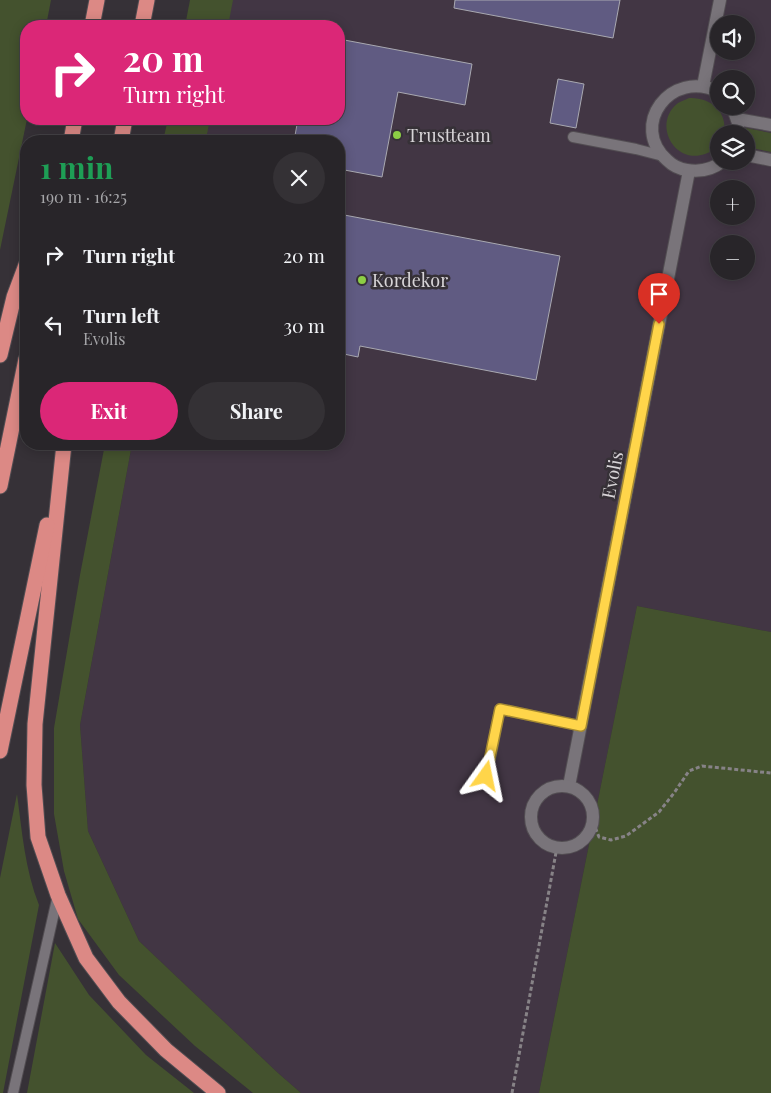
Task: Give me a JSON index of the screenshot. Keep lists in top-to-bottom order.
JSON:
{
  "streets": {
    "street": ["Evolis"]
  },
  "places": ["Trustteam", "Kordekor"],
  "page": {
    "map_buttons": ["+", "−"],
    "turn": ["20 m", "Turn right"],
    "heading": ["1 min", "190 m · 16:25"],
    "list": [
      {
        "name": "Turn right",
        "value": "20 m"
      },
      {
        "name": "Turn left",
        "note": "Evolis",
        "value": "30 m"
      }
    ],
    "buttons": ["Exit", "Share"]
  }
}
